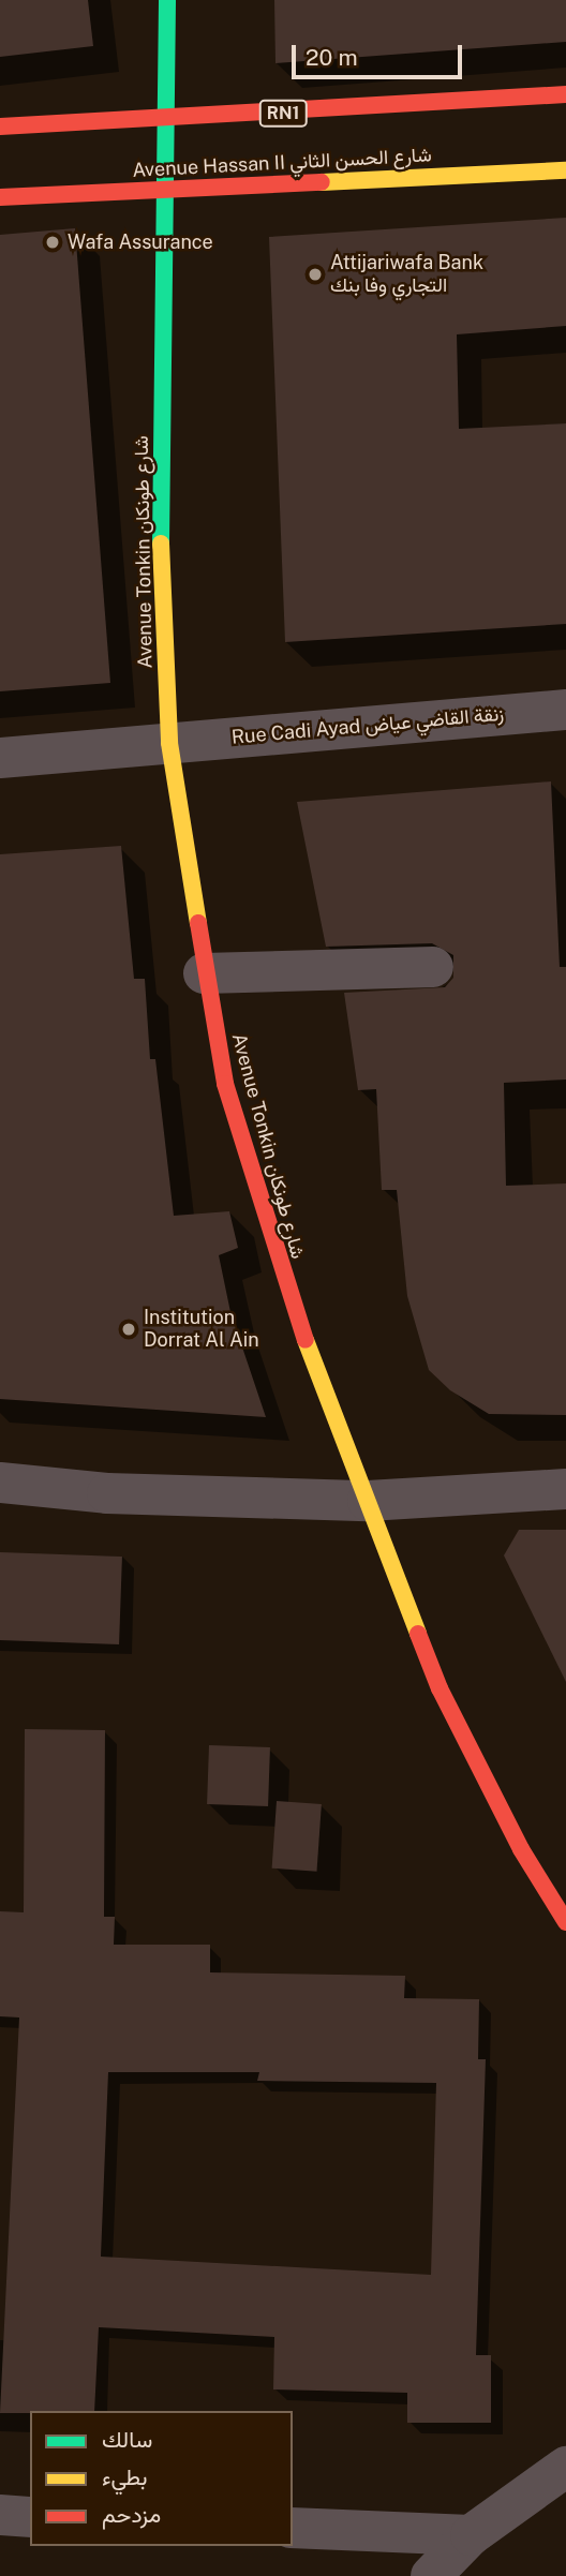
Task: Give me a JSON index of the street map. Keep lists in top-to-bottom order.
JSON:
{
  "streets": {
    "street": [
      "RN1",
      "Avenue Hassan II شارع الحسن الثاني",
      "Avenue Tonkin شارع طونكان",
      "Rue Cadi Ayad زنقة القاضي عياض"
    ]
  },
  "crossings": [
    ["RN1", "Avenue Tonkin شارع طونكان"],
    ["Avenue Hassan II شارع الحسن الثاني", "Avenue Tonkin شارع طونكان"],
    ["Avenue Tonkin شارع طونكان", "Rue Cadi Ayad زنقة القاضي عياض"]
  ],
  "places": ["Wafa Assurance", "Attijariwafa Bank التجاري وفا بنك", "Institution Dorrat Al Ain"],
  "legend": ["سالك", "بطيء", "مزدحم"],
  "scale_bar": "20 m"
}
